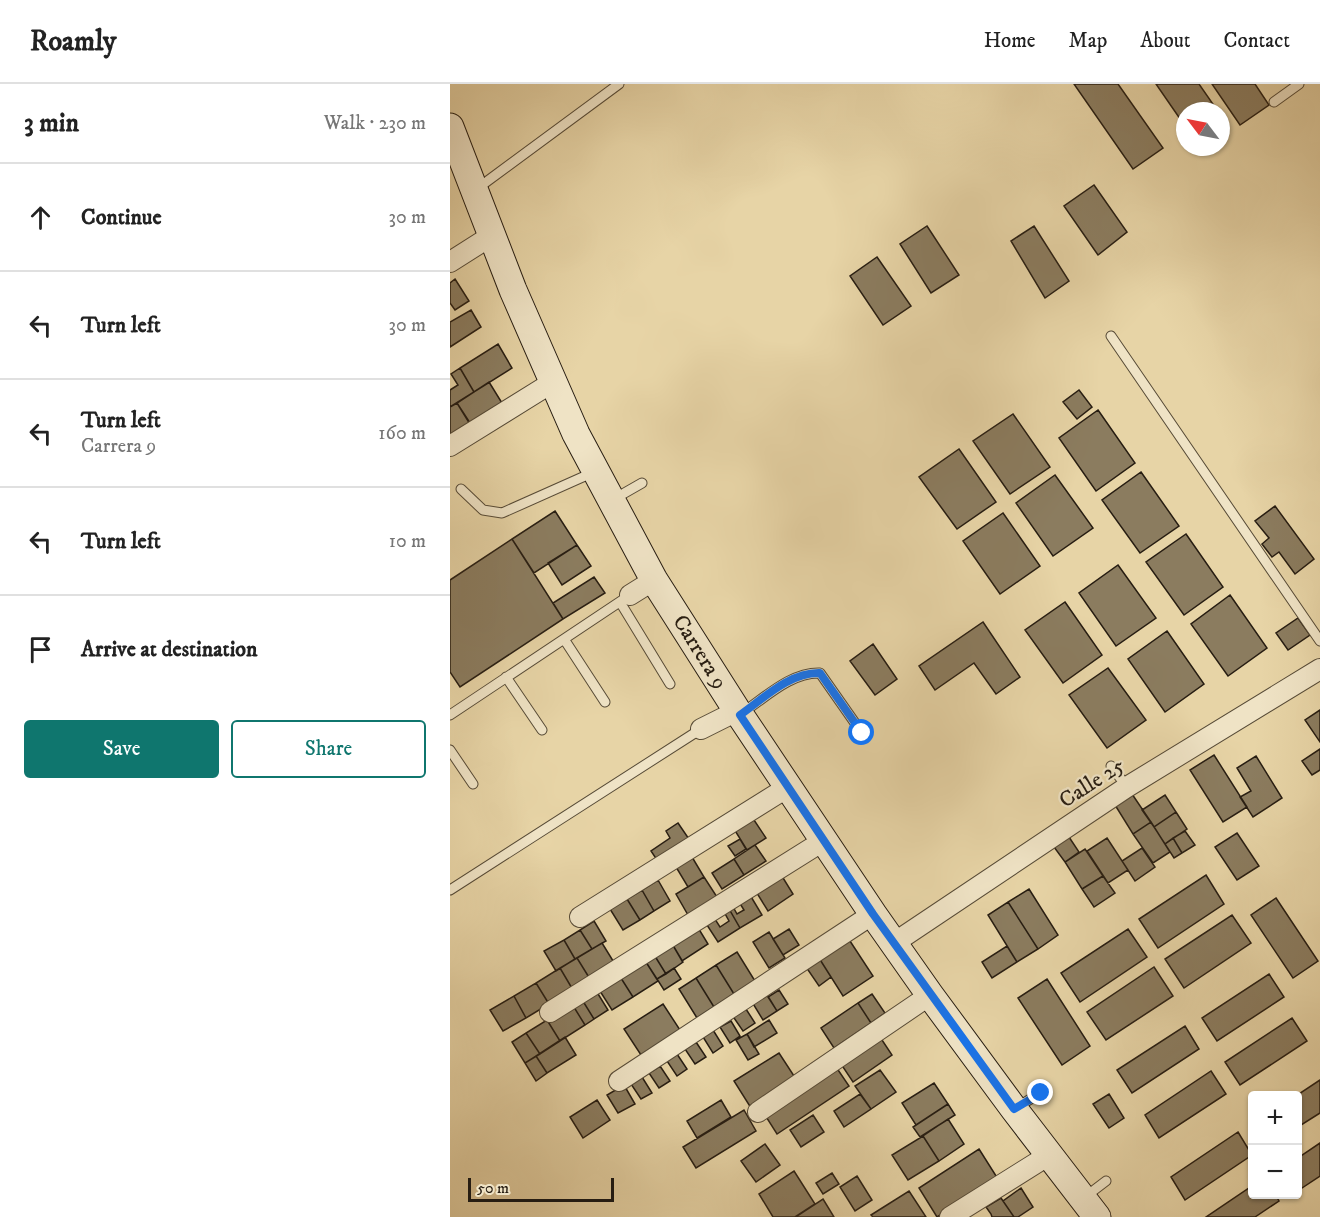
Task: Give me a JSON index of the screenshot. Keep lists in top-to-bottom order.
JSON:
{
  "streets": {
    "main road": ["Carrera 9"],
    "street": ["Calle 25"]
  },
  "crossings": [
    ["Carrera 9", "Calle 25"]
  ],
  "scale_bar": "50 m",
  "north": "top left",
  "page": {
    "header": "Roamly",
    "nav": [
      "Home",
      "Map",
      "About",
      "Contact"
    ],
    "heading": ["3 min", "Walk · 230 m"],
    "list": [
      ["Continue", "30 m"],
      ["Turn left", "30 m"],
      ["Turn left", "Carrera 9", "160 m"],
      ["Turn left", "10 m"],
      "Arrive at destination"
    ],
    "buttons": ["Save", "Share"],
    "map_buttons": ["+", "−"],
    "scale": "50 m"
  }
}
